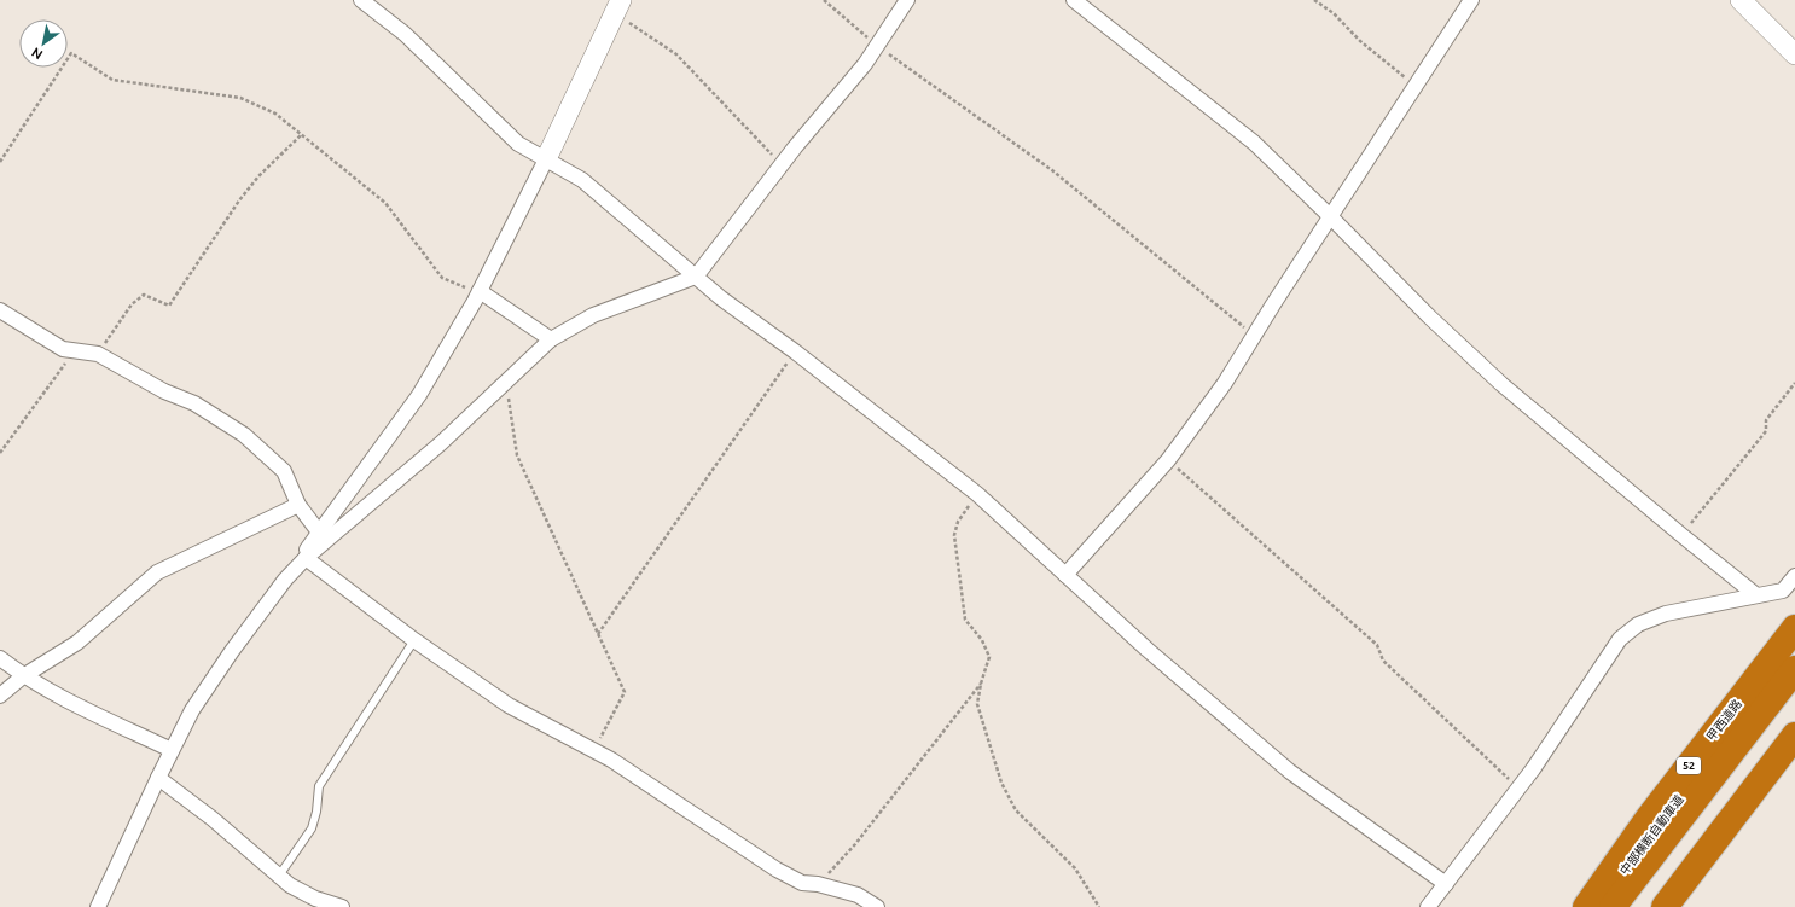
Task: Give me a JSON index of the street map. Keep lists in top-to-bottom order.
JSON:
{
  "streets": {
    "highway": ["甲西道路", "52", "中部横断自動車道"]
  },
  "north": "bottom left"
}
